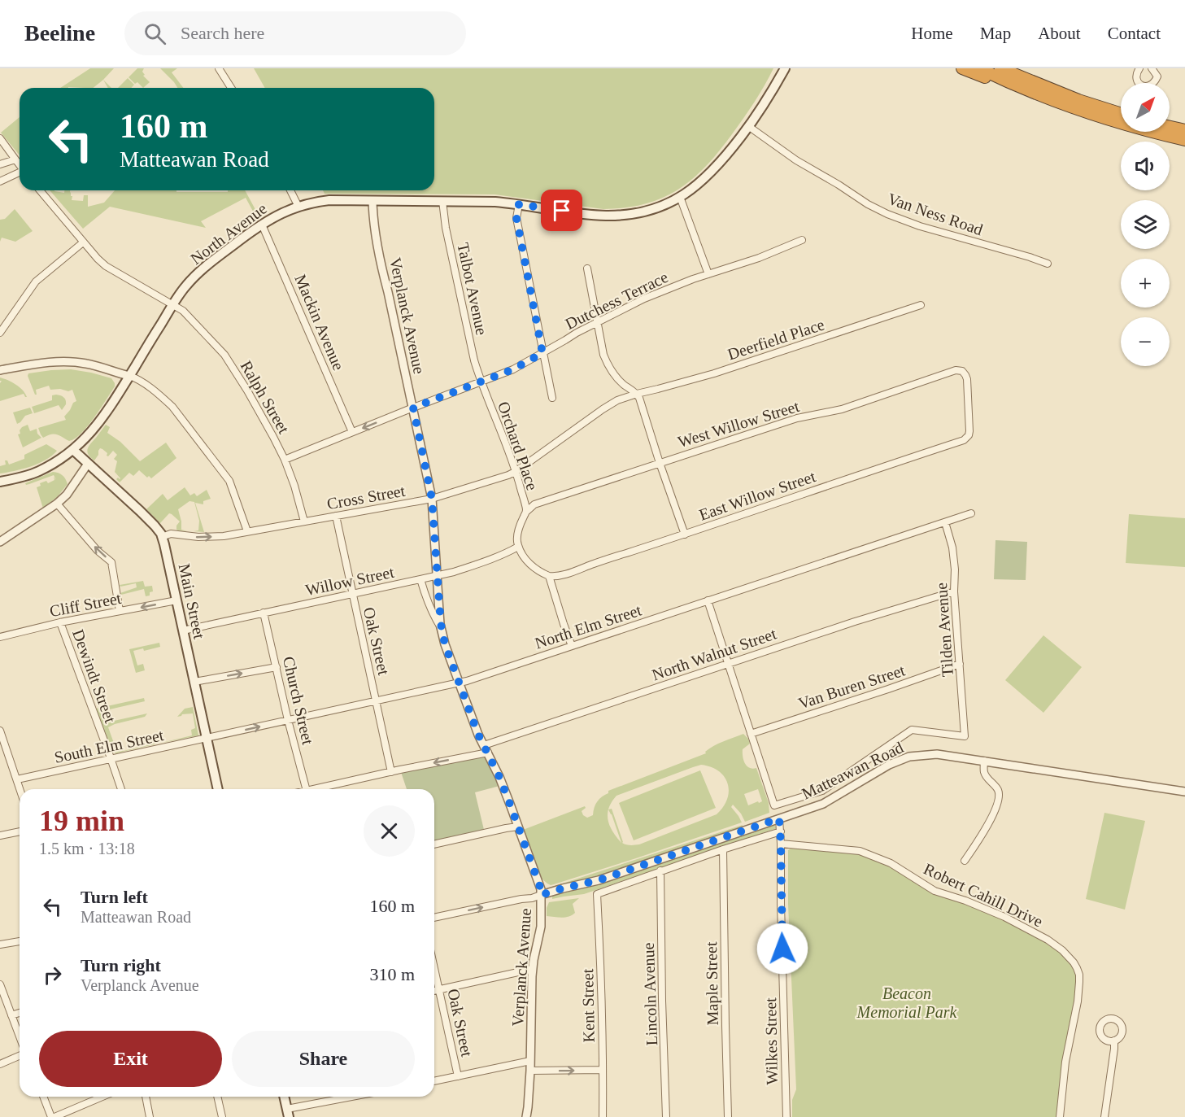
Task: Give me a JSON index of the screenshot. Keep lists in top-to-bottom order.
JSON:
{
  "streets": {
    "main road": ["North Avenue", "Main Street"],
    "street": [
      "Van Ness Road",
      "Talbot Avenue",
      "Dutchess Terrace",
      "Verplanck Avenue",
      "Mackin Avenue",
      "Deerfield Place",
      "Ralph Street",
      "West Willow Street",
      "Orchard Place",
      "East Willow Street",
      "Cross Street",
      "Willow Street",
      "Cliff Street",
      "North Elm Street",
      "Tilden Avenue",
      "Oak Street",
      "North Walnut Street",
      "Dewindt Street",
      "Van Buren Street",
      "Church Street",
      "South Elm Street",
      "Matteawan Road",
      "Robert Cahill Drive",
      "Maple Street",
      "Lincoln Avenue",
      "Kent Street",
      "Wilkes Street"
    ]
  },
  "crossings": [
    ["Van Ness Road", "North Avenue"],
    ["North Avenue", "Talbot Avenue"],
    ["North Avenue", "Verplanck Avenue"],
    ["North Avenue", "Mackin Avenue"],
    ["North Avenue", "Ralph Street"],
    ["North Avenue", "Main Street"],
    ["Talbot Avenue", "Dutchess Terrace"],
    ["Talbot Avenue", "Orchard Place"],
    ["Dutchess Terrace", "Verplanck Avenue"],
    ["Dutchess Terrace", "Mackin Avenue"],
    ["Dutchess Terrace", "Ralph Street"],
    ["Dutchess Terrace", "Orchard Place"],
    ["Verplanck Avenue", "Cross Street"],
    ["Verplanck Avenue", "Willow Street"],
    ["Verplanck Avenue", "North Elm Street"],
    ["Verplanck Avenue", "North Walnut Street"],
    ["Verplanck Avenue", "Matteawan Road"],
    ["Deerfield Place", "Cross Street"],
    ["Ralph Street", "Cross Street"],
    ["West Willow Street", "Orchard Place"],
    ["West Willow Street", "East Willow Street"],
    ["Orchard Place", "Cross Street"],
    ["Orchard Place", "Willow Street"],
    ["Cross Street", "Main Street"],
    ["Cross Street", "Oak Street"],
    ["Willow Street", "Main Street"],
    ["Willow Street", "Oak Street"],
    ["Willow Street", "Church Street"],
    ["Main Street", "Cliff Street"],
    ["Main Street", "North Elm Street"],
    ["Main Street", "South Elm Street"],
    ["Cliff Street", "Dewindt Street"],
    ["North Elm Street", "Tilden Avenue"],
    ["North Elm Street", "Oak Street"],
    ["North Elm Street", "Church Street"],
    ["North Elm Street", "South Elm Street"],
    ["Tilden Avenue", "North Walnut Street"],
    ["Tilden Avenue", "Van Buren Street"],
    ["Dewindt Street", "South Elm Street"],
    ["Matteawan Road", "Wilkes Street"],
    ["Robert Cahill Drive", "Wilkes Street"],
    ["Lincoln Avenue", "Kent Street"]
  ],
  "parks": ["Beacon Memorial Park"],
  "north": "top right",
  "page": {
    "header": "Beeline",
    "search": "Search here",
    "nav": [
      "Home",
      "Map",
      "About",
      "Contact"
    ],
    "map_buttons": ["+", "−"],
    "turn": ["160 m", "Matteawan Road"],
    "heading": ["19 min", "1.5 km · 13:18"],
    "list": [
      {
        "name": "Turn left",
        "note": "Matteawan Road",
        "value": "160 m"
      },
      {
        "name": "Turn right",
        "note": "Verplanck Avenue",
        "value": "310 m"
      }
    ],
    "buttons": ["Exit", "Share"]
  }
}
